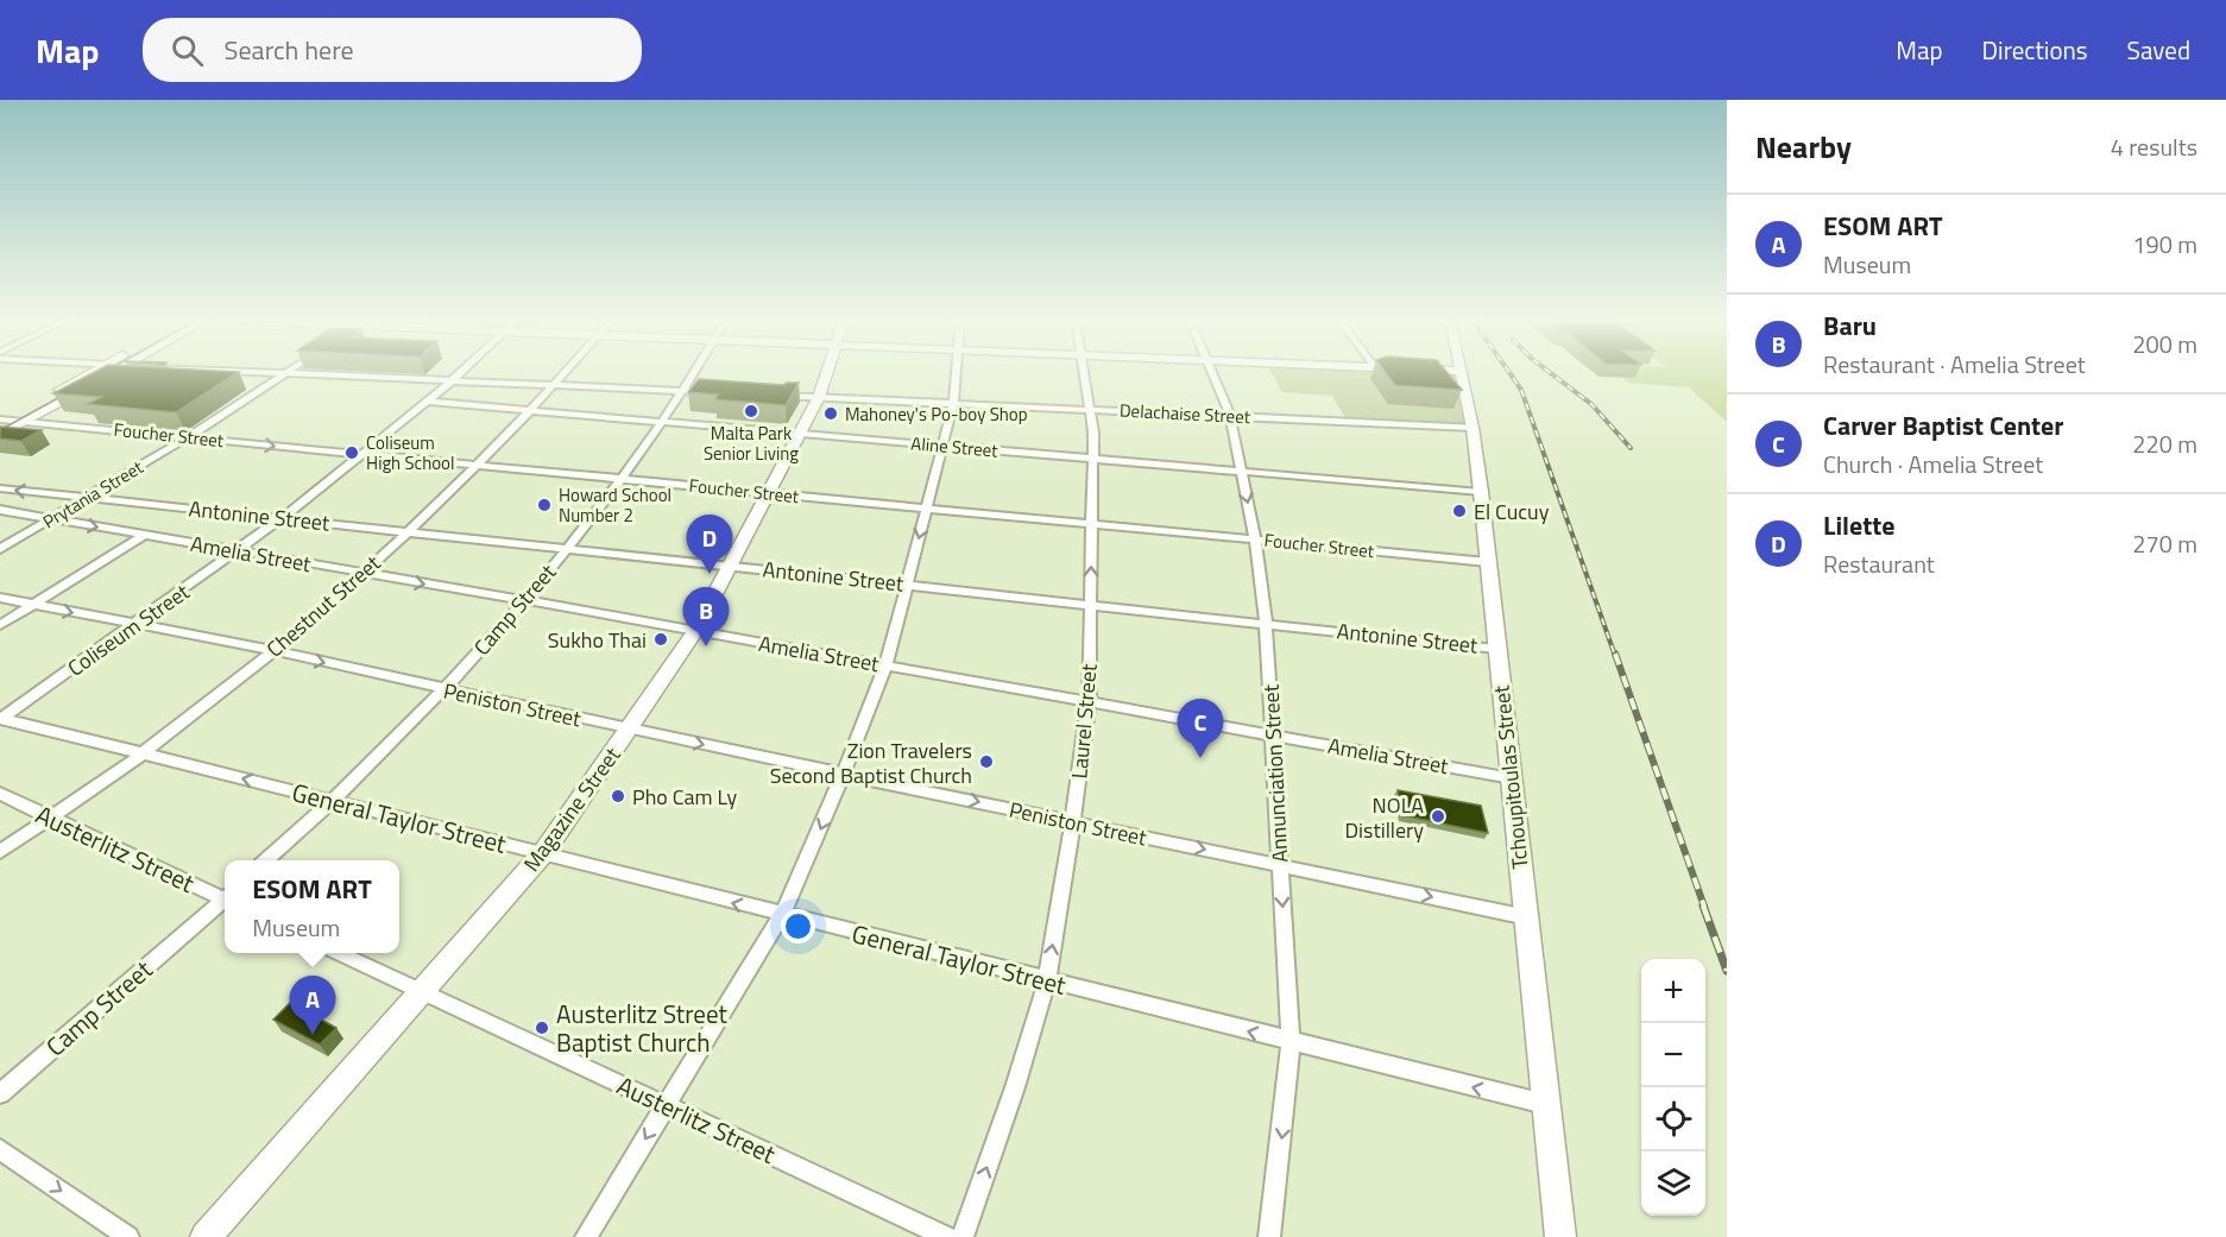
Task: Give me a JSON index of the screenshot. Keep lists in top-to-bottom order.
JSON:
{
  "streets": {
    "street": [
      "Delachaise Street",
      "Foucher Street",
      "Aline Street",
      "Prytania Street",
      "Antonine Street",
      "Amelia Street",
      "Chestnut Street",
      "Camp Street",
      "Coliseum Street",
      "Peniston Street",
      "Laurel Street",
      "Annunciation Street",
      "Tchoupitoulas Street",
      "Magazine Street",
      "General Taylor Street",
      "Austerlitz Street"
    ]
  },
  "crossings": [
    ["Delachaise Street", "Laurel Street"],
    ["Delachaise Street", "Annunciation Street"],
    ["Delachaise Street", "Tchoupitoulas Street"],
    ["Delachaise Street", "Magazine Street"],
    ["Foucher Street", "Prytania Street"],
    ["Foucher Street", "Chestnut Street"],
    ["Foucher Street", "Camp Street"],
    ["Foucher Street", "Coliseum Street"],
    ["Foucher Street", "Laurel Street"],
    ["Foucher Street", "Annunciation Street"],
    ["Foucher Street", "Tchoupitoulas Street"],
    ["Foucher Street", "Magazine Street"],
    ["Aline Street", "Chestnut Street"],
    ["Aline Street", "Camp Street"],
    ["Aline Street", "Coliseum Street"],
    ["Aline Street", "Laurel Street"],
    ["Aline Street", "Annunciation Street"],
    ["Aline Street", "Tchoupitoulas Street"],
    ["Aline Street", "Magazine Street"],
    ["Prytania Street", "Antonine Street"],
    ["Prytania Street", "Amelia Street"],
    ["Antonine Street", "Chestnut Street"],
    ["Antonine Street", "Camp Street"],
    ["Antonine Street", "Coliseum Street"],
    ["Antonine Street", "Laurel Street"],
    ["Antonine Street", "Annunciation Street"],
    ["Antonine Street", "Tchoupitoulas Street"],
    ["Antonine Street", "Magazine Street"],
    ["Amelia Street", "Chestnut Street"],
    ["Amelia Street", "Camp Street"],
    ["Amelia Street", "Coliseum Street"],
    ["Amelia Street", "Laurel Street"],
    ["Amelia Street", "Annunciation Street"],
    ["Amelia Street", "Tchoupitoulas Street"],
    ["Amelia Street", "Magazine Street"],
    ["Chestnut Street", "Peniston Street"],
    ["Chestnut Street", "General Taylor Street"],
    ["Chestnut Street", "Austerlitz Street"],
    ["Camp Street", "Peniston Street"],
    ["Camp Street", "General Taylor Street"],
    ["Coliseum Street", "Peniston Street"],
    ["Coliseum Street", "General Taylor Street"],
    ["Peniston Street", "Laurel Street"],
    ["Peniston Street", "Annunciation Street"],
    ["Peniston Street", "Tchoupitoulas Street"],
    ["Peniston Street", "Magazine Street"],
    ["Laurel Street", "General Taylor Street"],
    ["Annunciation Street", "General Taylor Street"],
    ["Tchoupitoulas Street", "General Taylor Street"],
    ["Magazine Street", "General Taylor Street"],
    ["Magazine Street", "Austerlitz Street"]
  ],
  "one_way": [
    "Peniston Street",
    "Laurel Street",
    "Annunciation Street",
    "General Taylor Street"
  ],
  "places": [
    "Malta Park Senior Living",
    "Mahoney's Po-boy Shop",
    "Coliseum High School",
    "Howard School Number 2",
    "El Cucuy",
    "Sukho Thai",
    "Zion Travelers Second Baptist Church",
    "Pho Cam Ly",
    "NOLA Distillery",
    "Austerlitz Street Baptist Church"
  ],
  "page": {
    "header": "Map",
    "search": "Search here",
    "nav": ["Map", "Directions", "Saved"],
    "heading": ["Nearby", "4 results"],
    "list": [
      {
        "mark": "A",
        "name": "ESOM ART",
        "note": "Museum",
        "value": "190 m"
      },
      {
        "mark": "B",
        "name": "Baru",
        "note": "Restaurant · Amelia Street",
        "value": "200 m"
      },
      {
        "mark": "C",
        "name": "Carver Baptist Center",
        "note": "Church · Amelia Street",
        "value": "220 m"
      },
      {
        "mark": "D",
        "name": "Lilette",
        "note": "Restaurant",
        "value": "270 m"
      }
    ],
    "pins": [
      "D",
      "B",
      "C",
      "A"
    ],
    "popup": ["ESOM ART", "Museum"],
    "map_buttons": ["+", "−"]
  }
}
